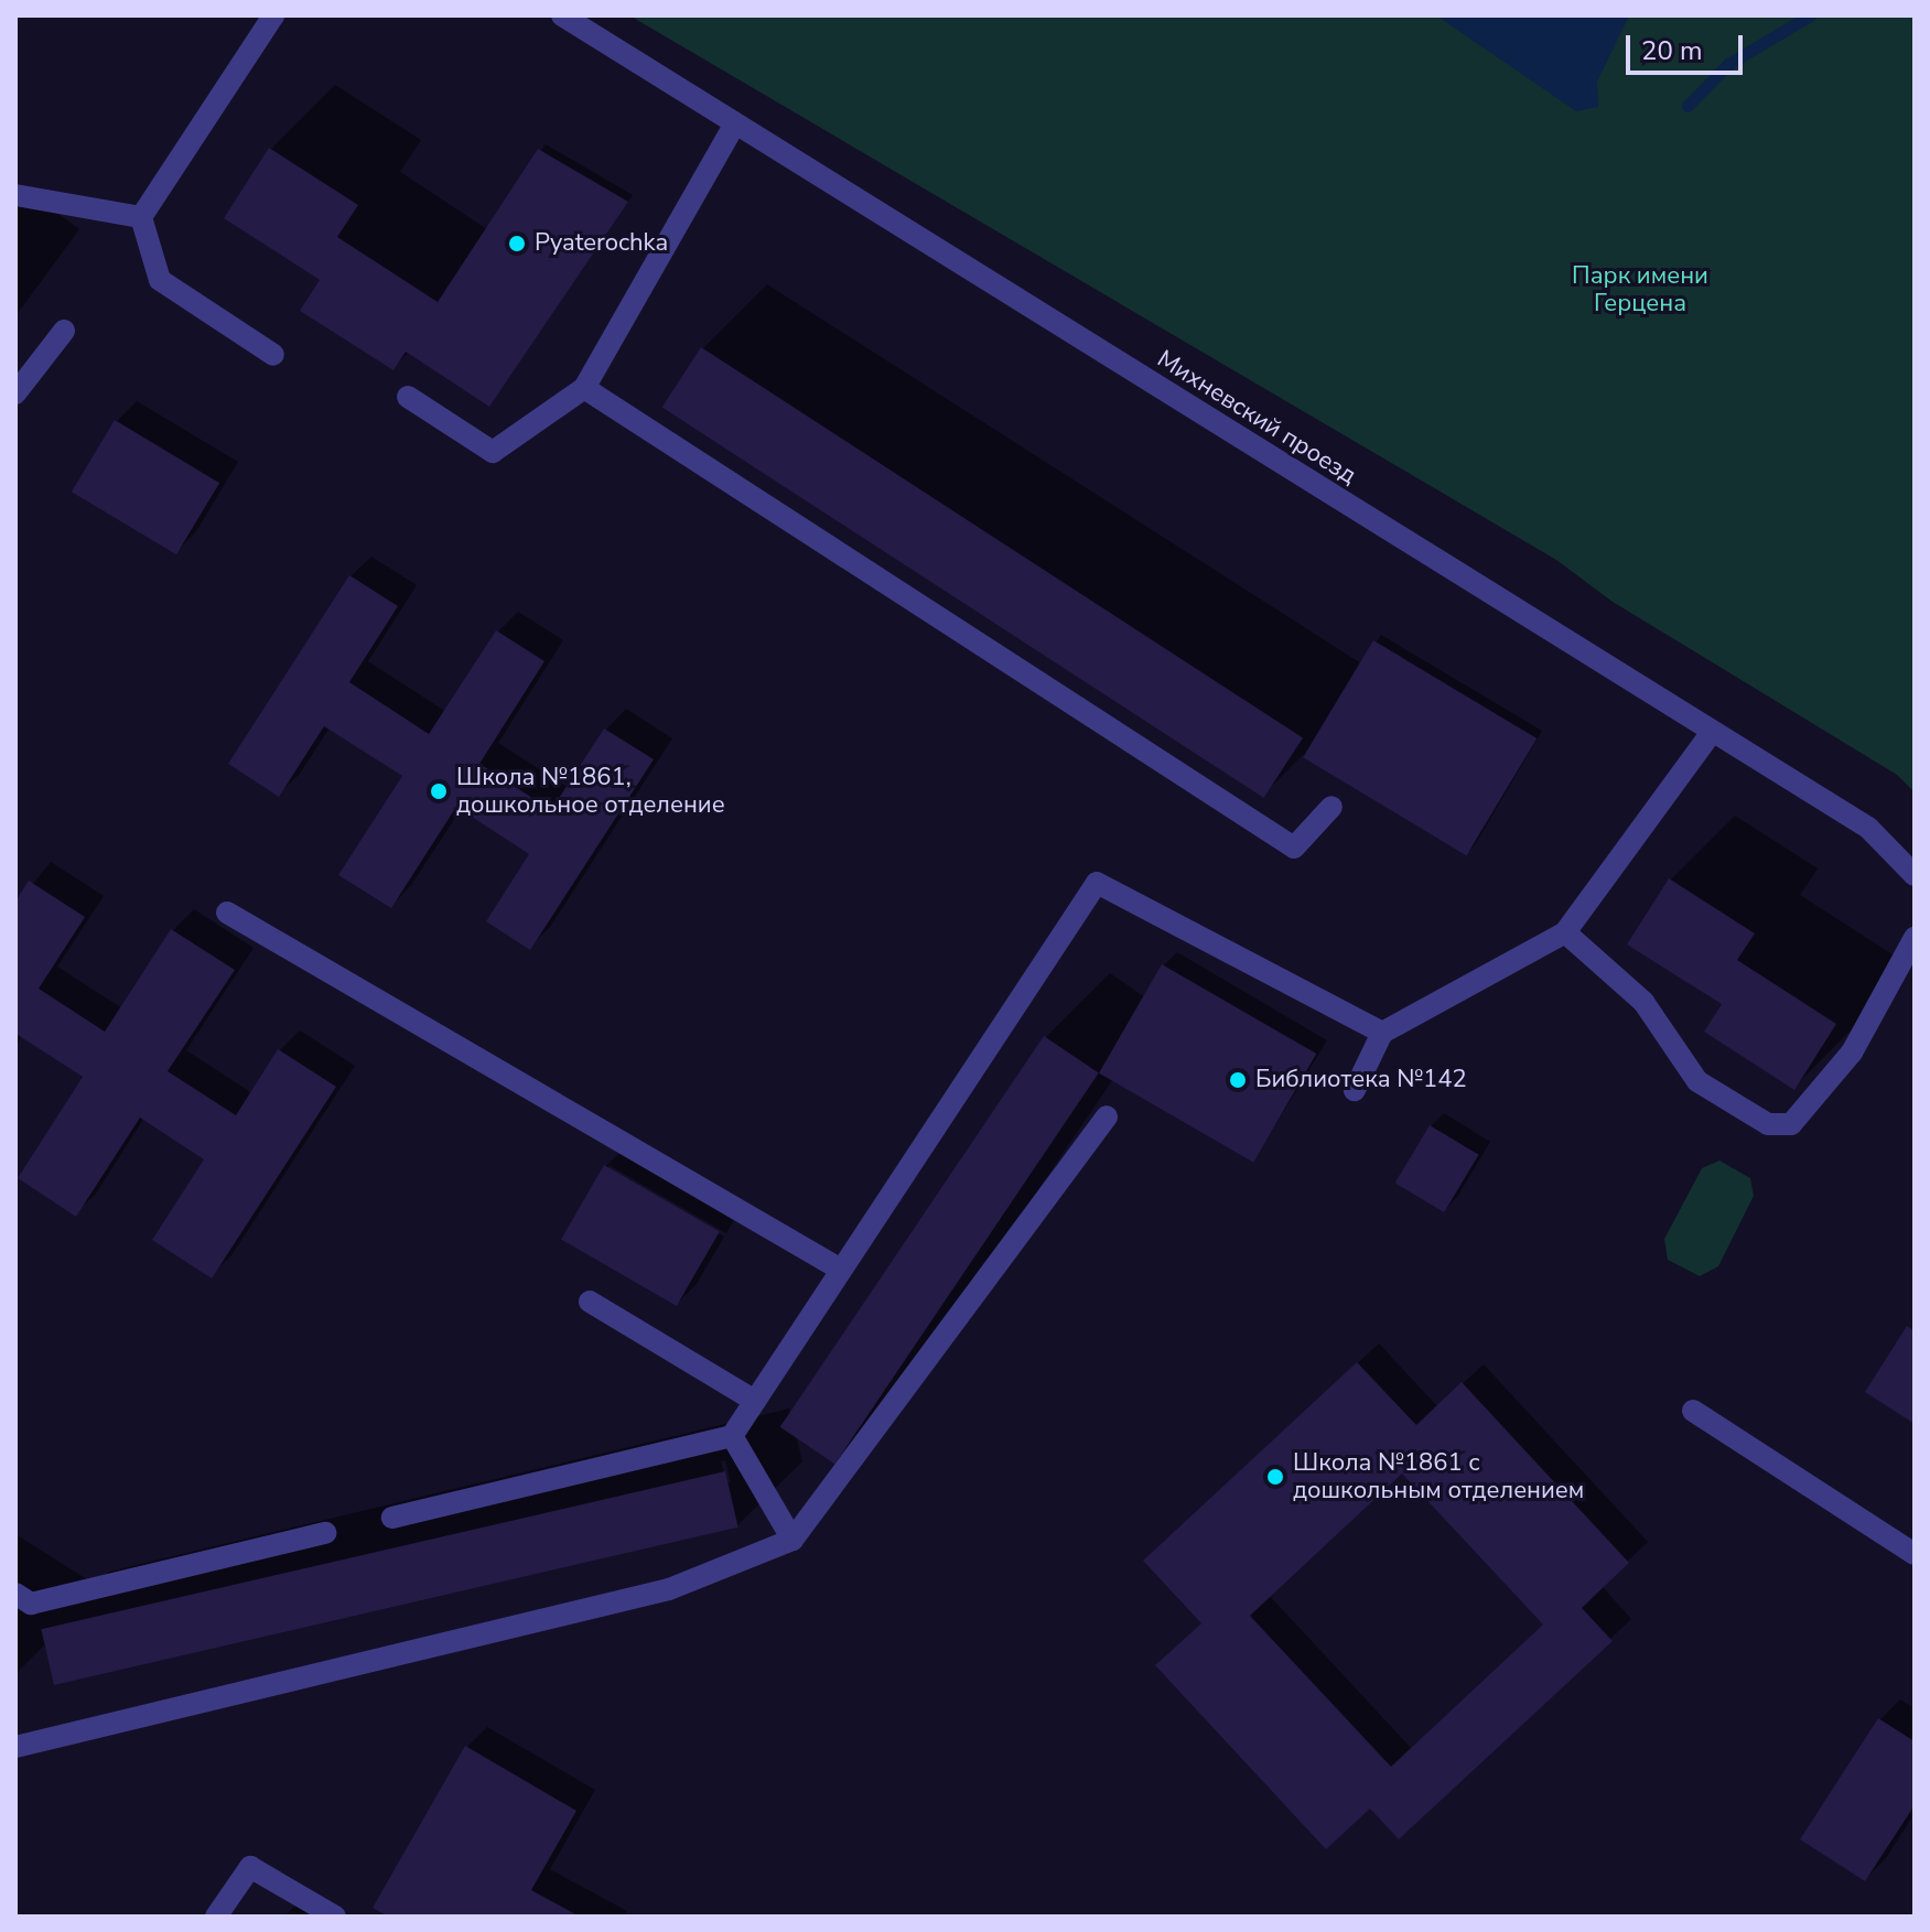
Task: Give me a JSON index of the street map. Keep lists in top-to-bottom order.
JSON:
{
  "streets": {
    "street": ["Михневский проезд"]
  },
  "parks": ["Парк имени Герцена"],
  "places": [
    "Pyaterochka",
    "Школа №1861, дошкольное отделение",
    "Библиотека №142",
    "Школа №1861 с дошкольным отделением"
  ],
  "scale_bar": "20 m"
}
